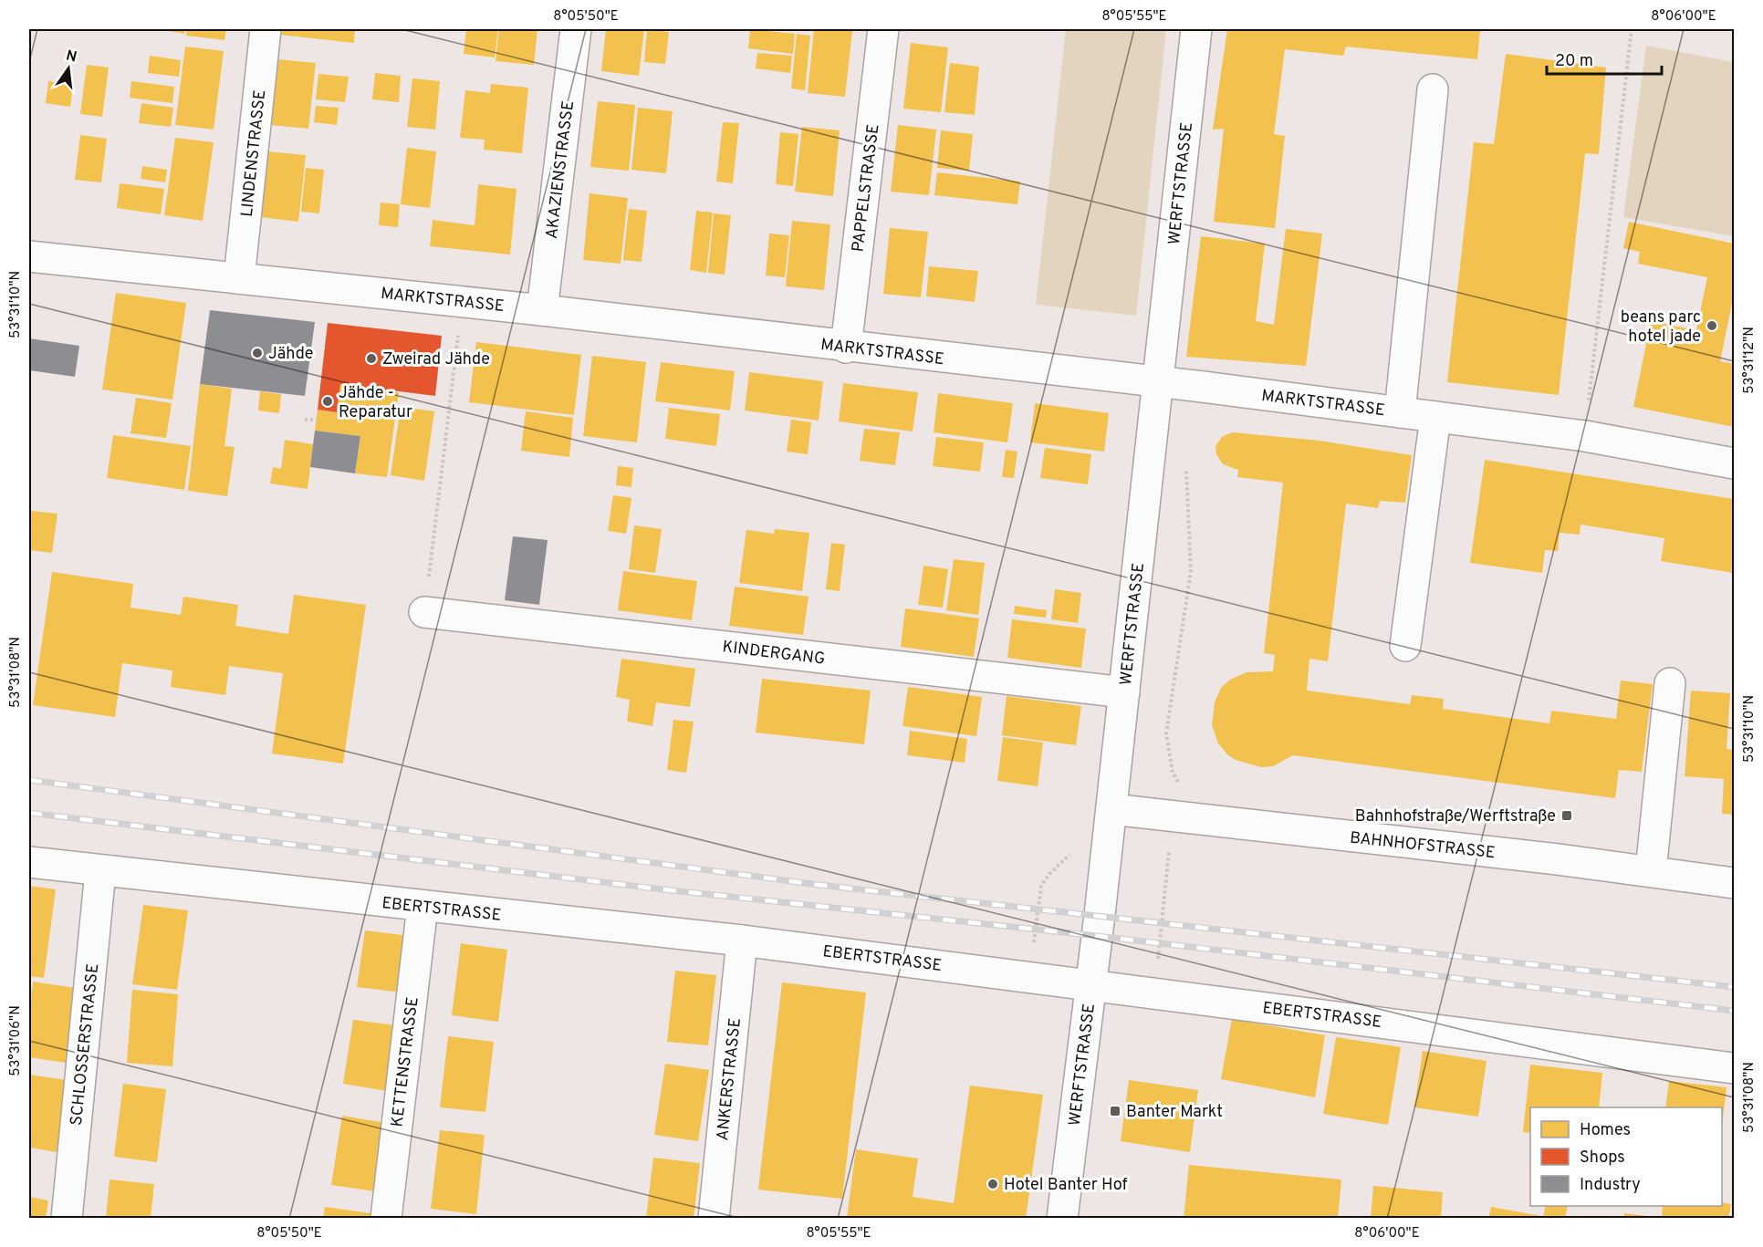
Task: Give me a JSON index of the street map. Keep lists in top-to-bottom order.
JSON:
{
  "streets": {
    "street": [
      "LINDENSTRASSE",
      "AKAZIENSTRASSE",
      "WERFTSTRASSE",
      "PAPPELSTRASSE",
      "MARKTSTRASSE",
      "KINDERGANG",
      "BAHNHOFSTRASSE",
      "EBERTSTRASSE",
      "SCHLOSSERSTRASSE",
      "KETTENSTRASSE",
      "ANKERSTRASSE"
    ]
  },
  "crossings": [
    ["LINDENSTRASSE", "MARKTSTRASSE"],
    ["AKAZIENSTRASSE", "MARKTSTRASSE"],
    ["WERFTSTRASSE", "MARKTSTRASSE"],
    ["WERFTSTRASSE", "KINDERGANG"],
    ["WERFTSTRASSE", "BAHNHOFSTRASSE"],
    ["WERFTSTRASSE", "EBERTSTRASSE"],
    ["PAPPELSTRASSE", "MARKTSTRASSE"],
    ["EBERTSTRASSE", "SCHLOSSERSTRASSE"],
    ["EBERTSTRASSE", "KETTENSTRASSE"],
    ["EBERTSTRASSE", "ANKERSTRASSE"]
  ],
  "places": {
    "other": [
      "beans parc hotel jade",
      "Jähde",
      "Zweirad Jähde",
      "Jähde - Reparatur",
      "Hotel Banter Hof"
    ],
    "transit": ["Bahnhofstraße/Werftstraße", "Banter Markt"]
  },
  "legend": ["Homes", "Shops", "Industry"],
  "scale_bar": "20 m",
  "north": "top",
  "coordinates": [
    "8°05'50\"E",
    "8°05'55\"E",
    "8°06'00\"E",
    "53°31'10\"N",
    "53°31'12\"N",
    "53°31'08\"N",
    "53°31'06\"N"
  ]
}
